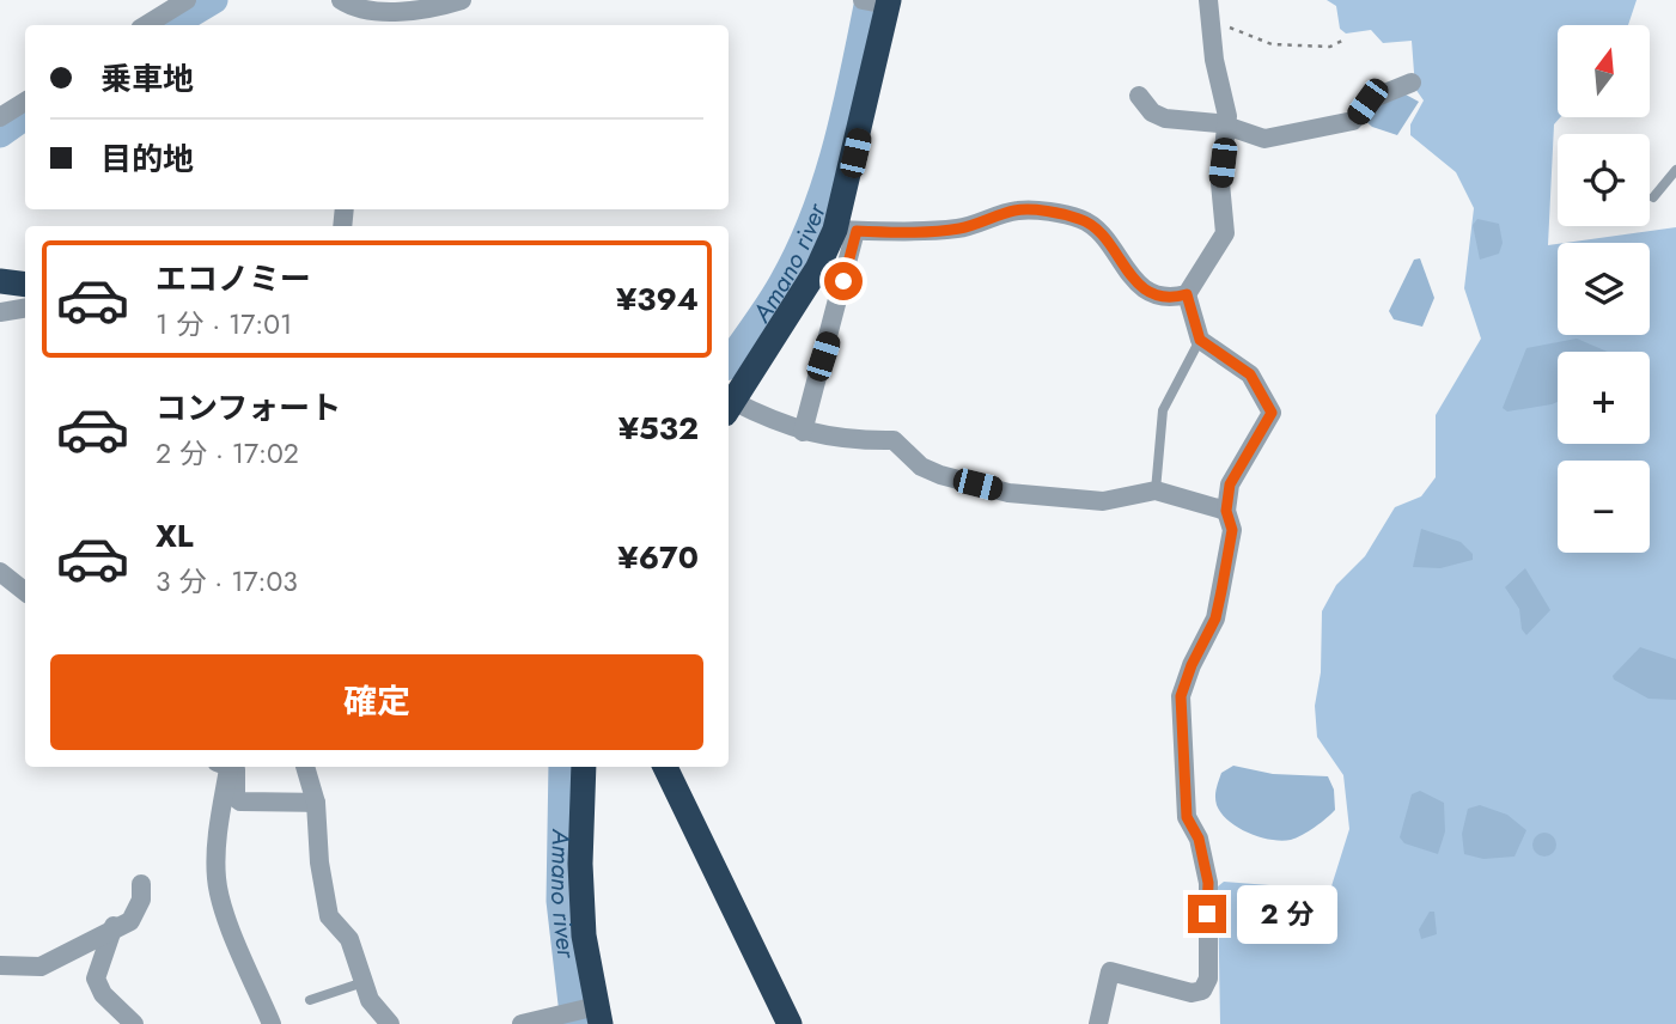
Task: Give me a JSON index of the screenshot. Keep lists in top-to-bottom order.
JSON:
{
  "water": ["Amano river"],
  "north": "top",
  "page": {
    "map_buttons": ["+", "−"],
    "banner": ["乗車地", "目的地"],
    "list": [
      {
        "name": "エコノミー",
        "note": "1 分 · 17:01",
        "value": "¥394"
      },
      {
        "name": "コンフォート",
        "note": "2 分 · 17:02",
        "value": "¥532"
      },
      {
        "name": "XL",
        "note": "3 分 · 17:03",
        "value": "¥670"
      }
    ],
    "buttons": "確定",
    "bubble": "2 分"
  }
}
